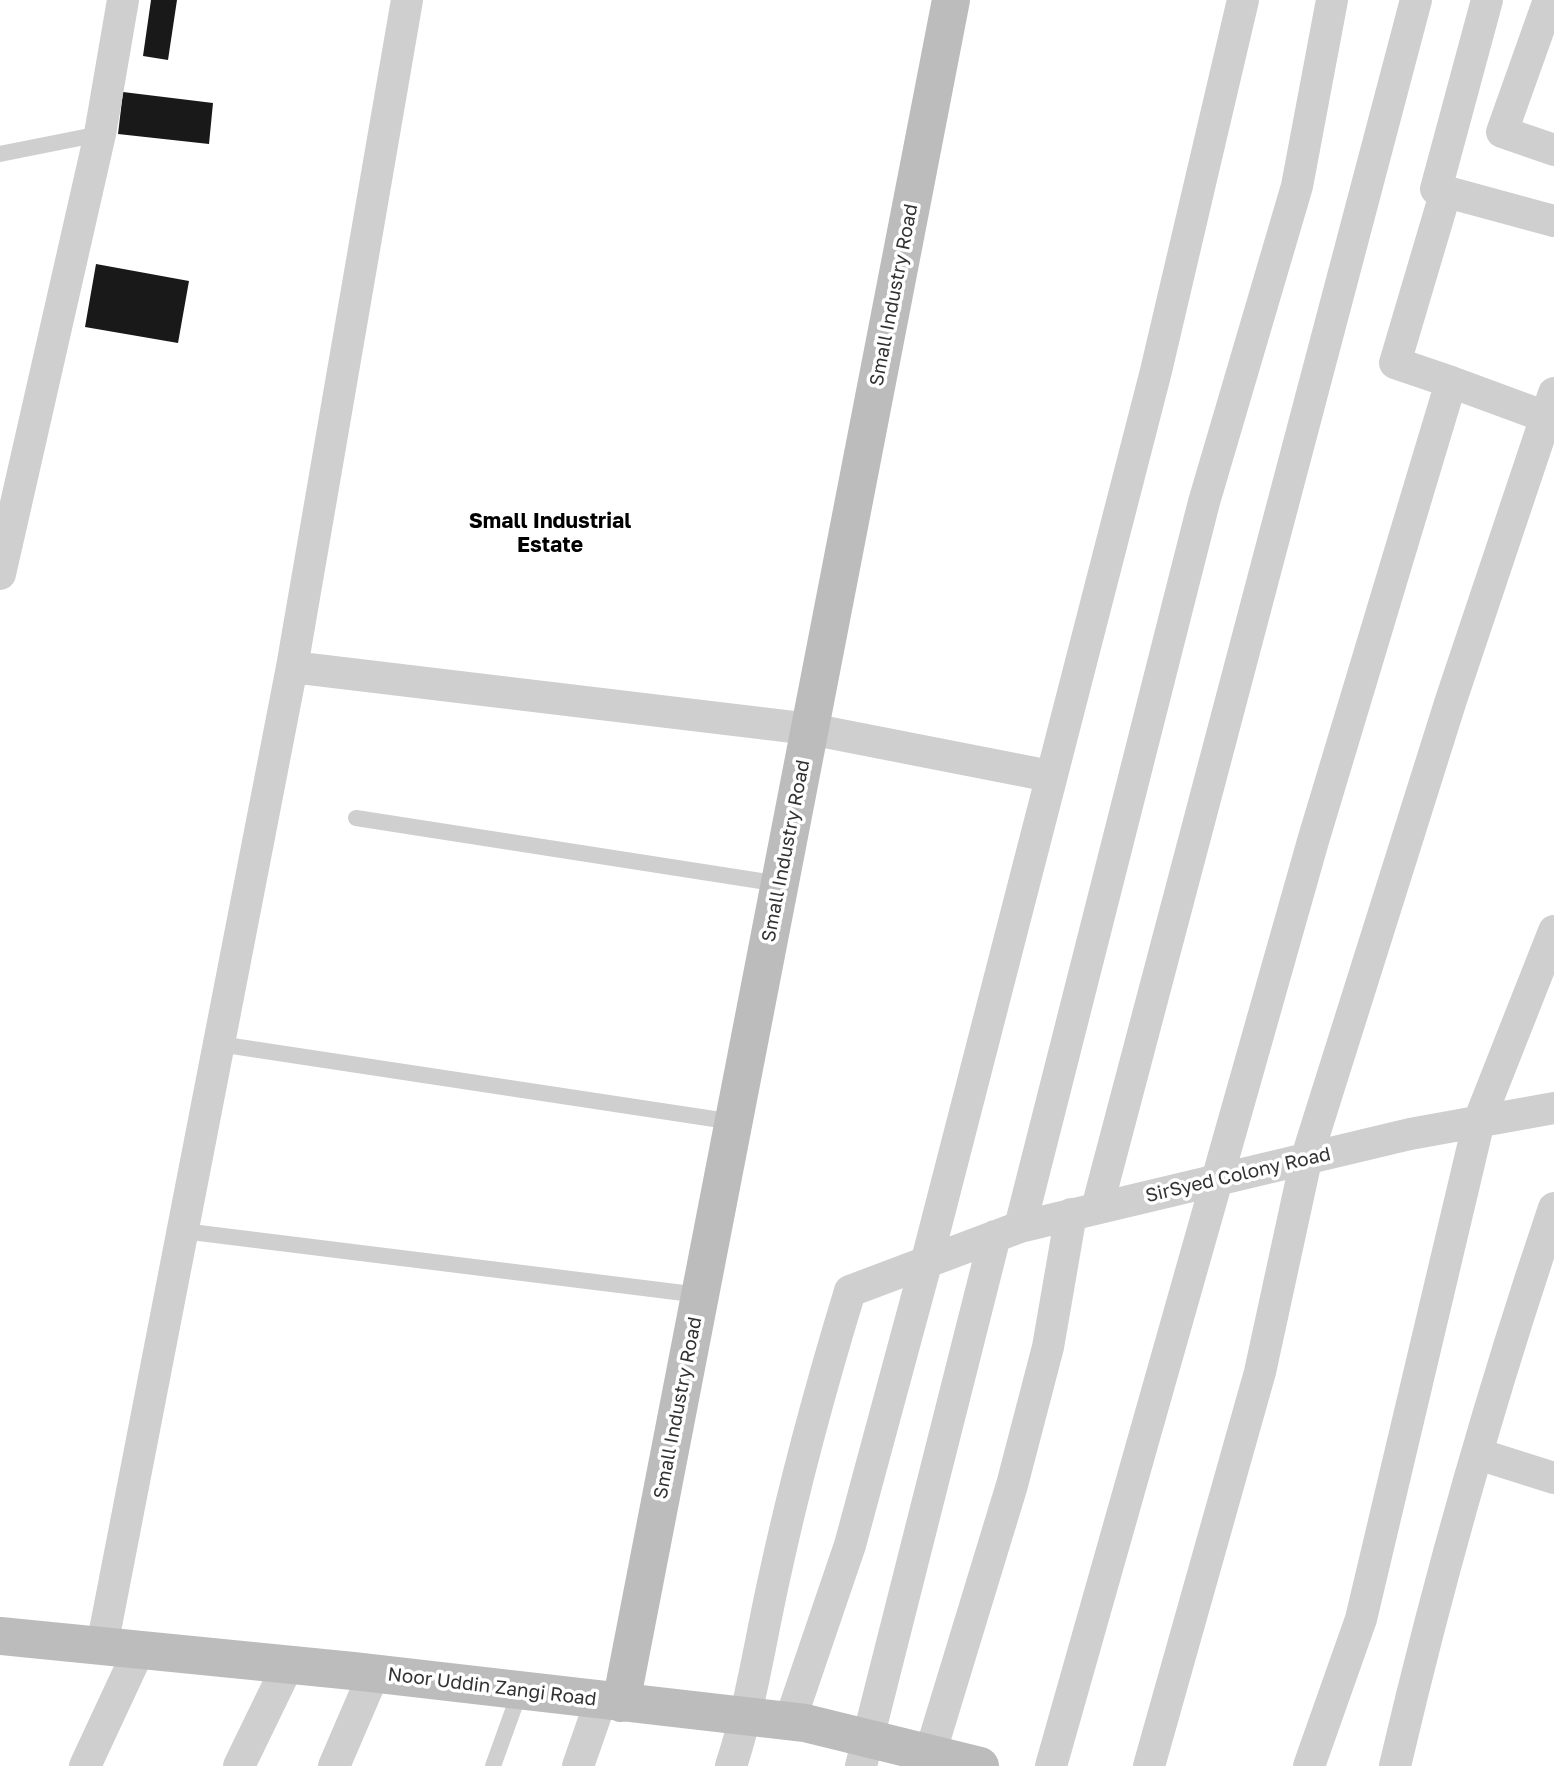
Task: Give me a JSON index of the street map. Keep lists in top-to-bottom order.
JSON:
{
  "streets": {
    "street": ["Small Industry Road", "SirSyed Colony Road", "Noor Uddin Zangi Road"]
  },
  "crossings": [
    ["Small Industry Road", "Noor Uddin Zangi Road"],
    ["SirSyed Colony Road", "Noor Uddin Zangi Road"]
  ],
  "districts": ["Small Industrial Estate"]
}
